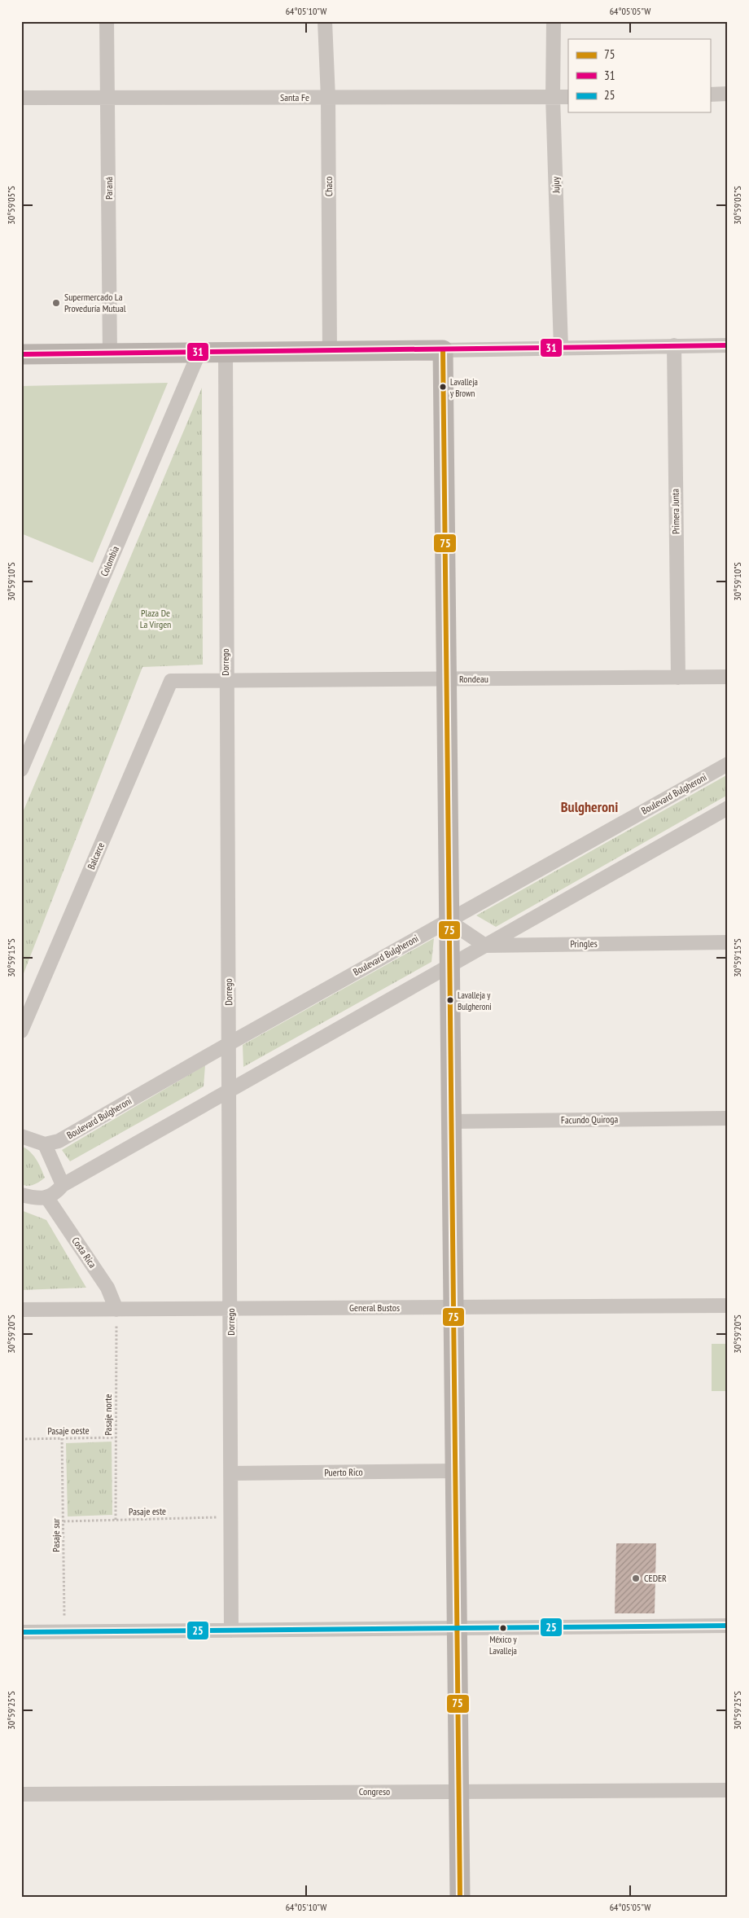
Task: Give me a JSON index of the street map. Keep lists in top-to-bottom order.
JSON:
{
  "streets": {
    "street": [
      "Santa Fe",
      "Jujuy",
      "Chaco",
      "Paraná",
      "Primera Junta",
      "Colombia",
      "Dorrego",
      "Rondeau",
      "Boulevard Bulgheroni",
      "Balcarce",
      "Pringles",
      "Facundo Quiroga",
      "Costa Rica",
      "General Bustos",
      "Puerto Rico",
      "Congreso"
    ],
    "path": [
      "Pasaje norte",
      "Pasaje oeste",
      "Pasaje este",
      "Pasaje sur"
    ]
  },
  "crossings": [
    ["Santa Fe", "Jujuy"],
    ["Santa Fe", "Chaco"],
    ["Santa Fe", "Paraná"],
    ["Primera Junta", "Rondeau"],
    ["Dorrego", "Rondeau"],
    ["Dorrego", "Boulevard Bulgheroni"],
    ["Dorrego", "General Bustos"],
    ["Dorrego", "Puerto Rico"],
    ["Dorrego", "Pasaje este"],
    ["Rondeau", "Balcarce"],
    ["Costa Rica", "General Bustos"],
    ["Costa Rica", "Pasaje norte"],
    ["General Bustos", "Pasaje norte"],
    ["Pasaje norte", "Pasaje oeste"],
    ["Pasaje norte", "Pasaje este"],
    ["Pasaje oeste", "Pasaje sur"],
    ["Pasaje este", "Pasaje sur"]
  ],
  "districts": ["Bulgheroni"],
  "parks": ["Plaza De La Virgen"],
  "places": [
    "Supermercado La Proveduría Mutual",
    "Lavalleja y Brown",
    "Lavalleja y Bulgheroni",
    "CEDER",
    "México y Lavalleja"
  ],
  "lines": ["transit line 31", "transit line 75", "transit line 25"],
  "legend": ["75", "31", "25"],
  "coordinates": [
    "64°05'10\"W",
    "64°05'05\"W",
    "30°59'05\"S",
    "30°59'10\"S",
    "30°59'15\"S",
    "30°59'20\"S",
    "30°59'25\"S"
  ]
}
